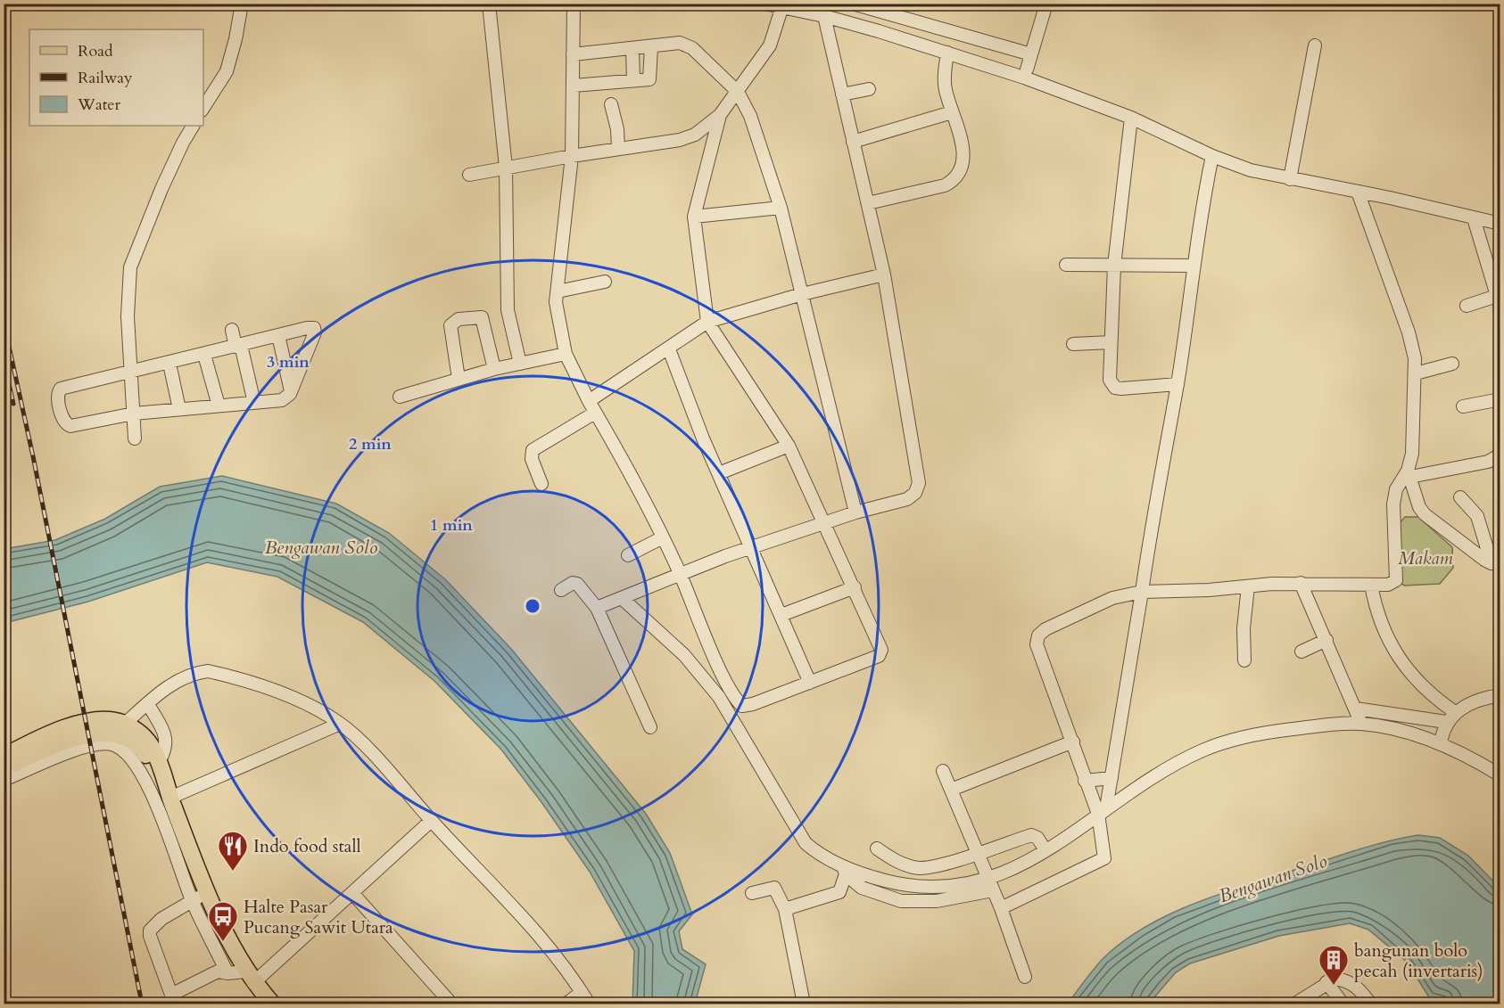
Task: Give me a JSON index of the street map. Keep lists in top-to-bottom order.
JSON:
{
  "water": ["Bengawan Solo"],
  "parks": ["Makam"],
  "places": {
    "restaurant": ["Indo food stall"],
    "bus stop": ["Halte Pasar Pucang Sawit Utara"],
    "building": ["bangunan bolo pecah (invertaris)"]
  },
  "legend": ["Road", "Railway", "Water"],
  "rings": ["3 min", "2 min", "1 min"]
}
